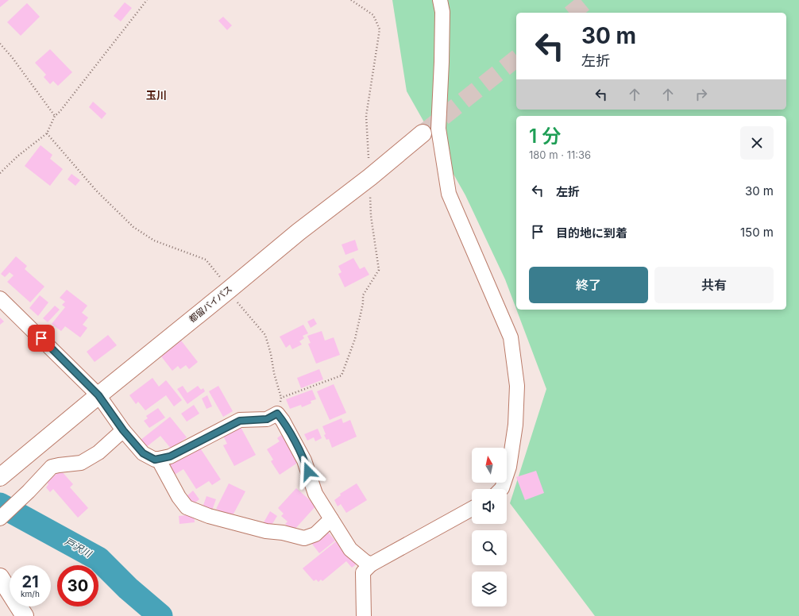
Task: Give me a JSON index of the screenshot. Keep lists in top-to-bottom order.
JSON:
{
  "streets": {
    "main road": ["都留バイパス"]
  },
  "districts": ["玉川"],
  "water": ["戸沢川"],
  "north": "top",
  "page": {
    "turn": ["30 m", "左折"],
    "heading": ["1 分", "180 m · 11:36"],
    "list": [
      {
        "name": "左折",
        "value": "30 m"
      },
      {
        "name": "目的地に到着",
        "value": "150 m"
      }
    ],
    "buttons": ["終了", "共有"],
    "speed": "21 km/h",
    "limit": "30"
  }
}
